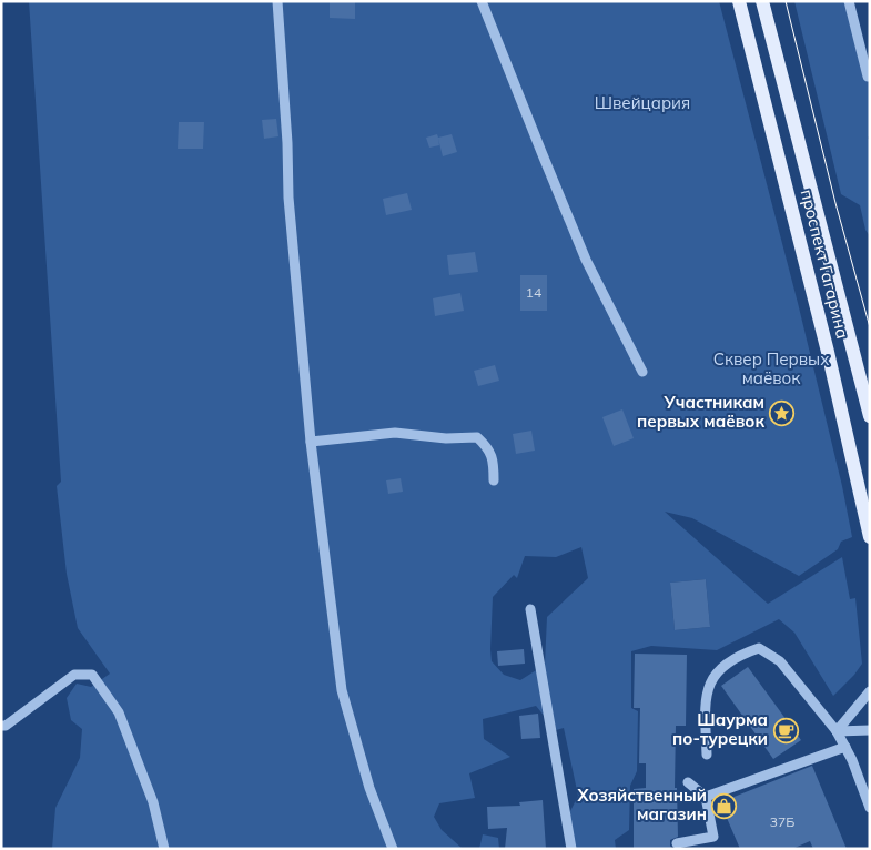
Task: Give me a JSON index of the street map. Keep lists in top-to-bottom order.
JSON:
{
  "streets": {
    "main road": ["проспект Гагарина"]
  },
  "parks": ["Швейцария", "Сквер Первых маёвок"],
  "places": {
    "place": ["Участникам первых маёвок"],
    "cafe": ["Шаурма по-турецки"],
    "shop": ["Хозяйственный магазин"]
  },
  "house_numbers": ["14", "37Б"]
}
